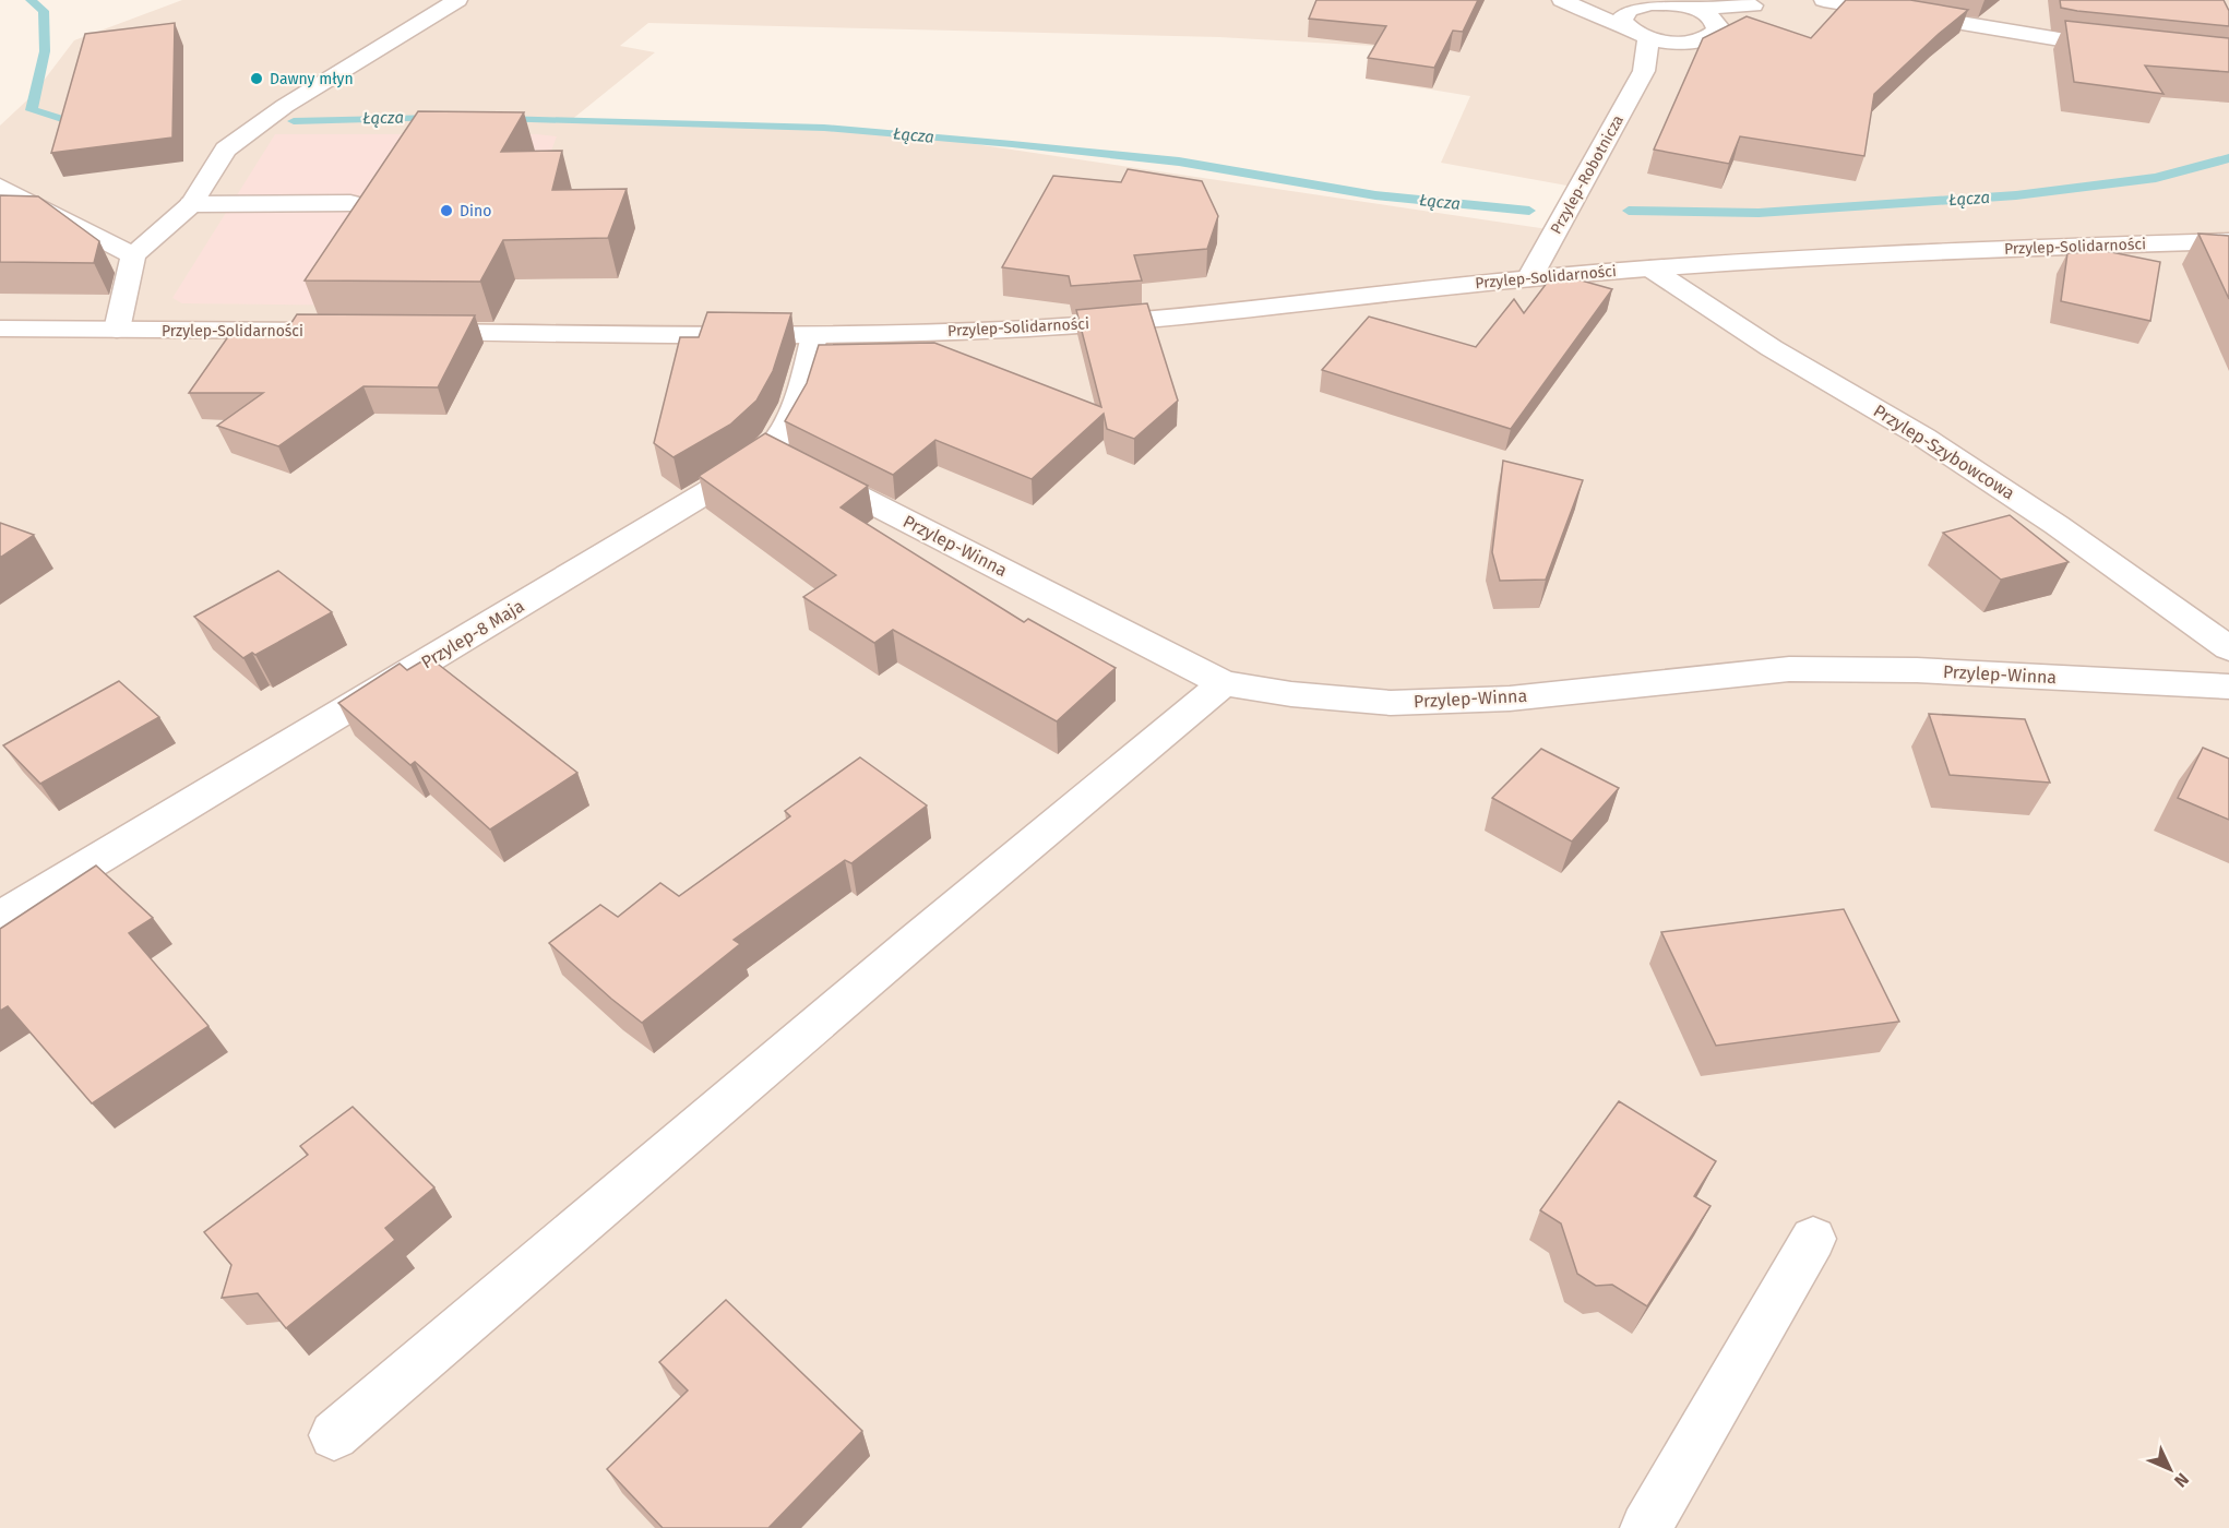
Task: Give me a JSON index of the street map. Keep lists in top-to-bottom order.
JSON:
{
  "streets": {
    "street": [
      "Przylep-Robotnicza",
      "Przylep-Solidarności",
      "Przylep-Szybowcowa",
      "Przylep-Winna",
      "Przylep-8 Maja"
    ]
  },
  "crossings": [
    ["Przylep-Robotnicza", "Przylep-Solidarności"],
    ["Przylep-Solidarności", "Przylep-Szybowcowa"],
    ["Przylep-Solidarności", "Przylep-8 Maja"],
    ["Przylep-Winna", "Przylep-8 Maja"]
  ],
  "water": ["Łącza"],
  "places": ["Dawny młyn", "Dino"],
  "north": "bottom right"
}
